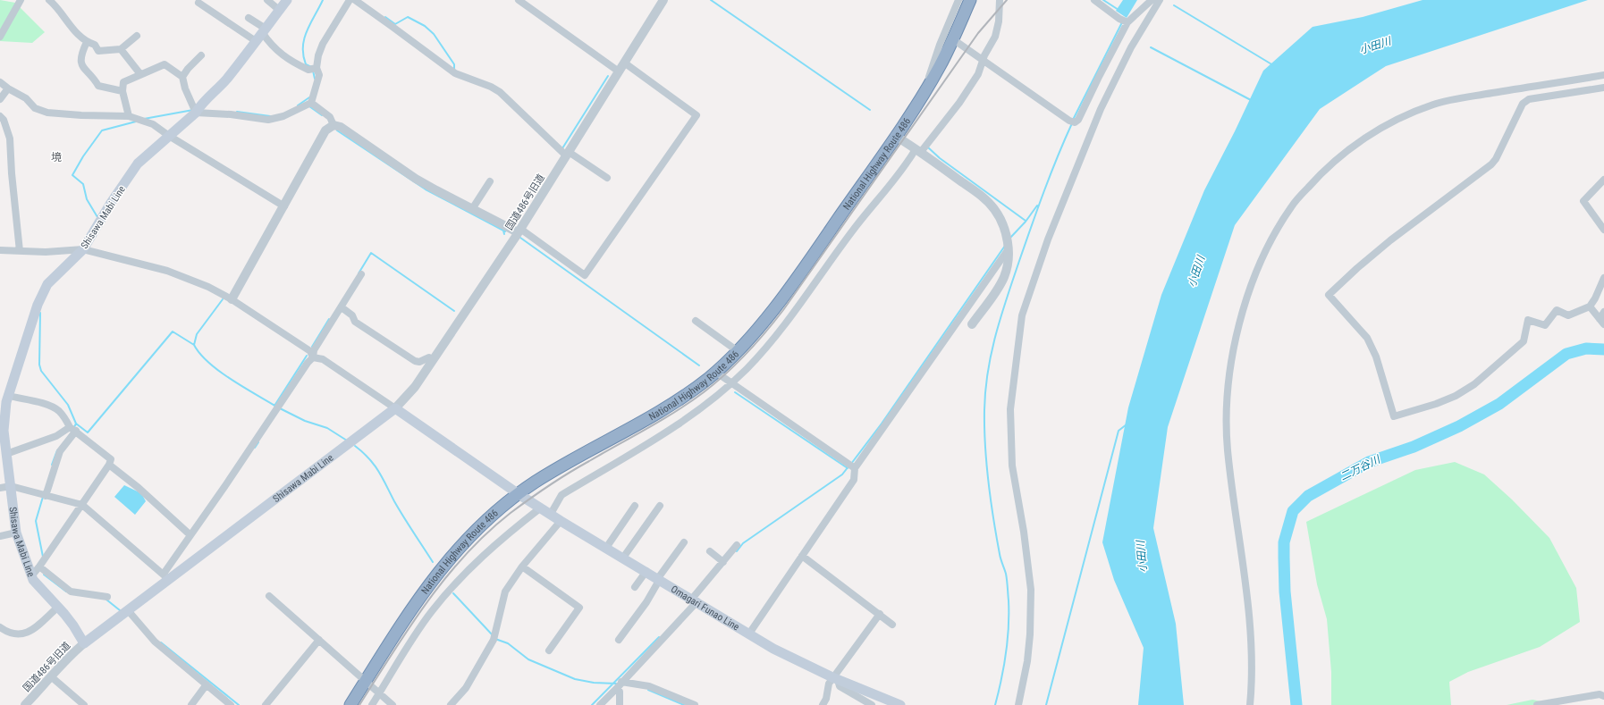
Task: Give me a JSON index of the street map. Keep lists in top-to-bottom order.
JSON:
{
  "streets": {
    "highway": ["National Highway Route 486"],
    "main road": ["Shisawa Mabi Line", "Omagari Funao Line"],
    "street": ["国道486号旧道"]
  },
  "crossings": [
    ["National Highway Route 486", "Omagari Funao Line"],
    ["国道486号旧道", "Shisawa Mabi Line"]
  ],
  "districts": ["境"],
  "water": ["小田川", "二万谷川"]
}
